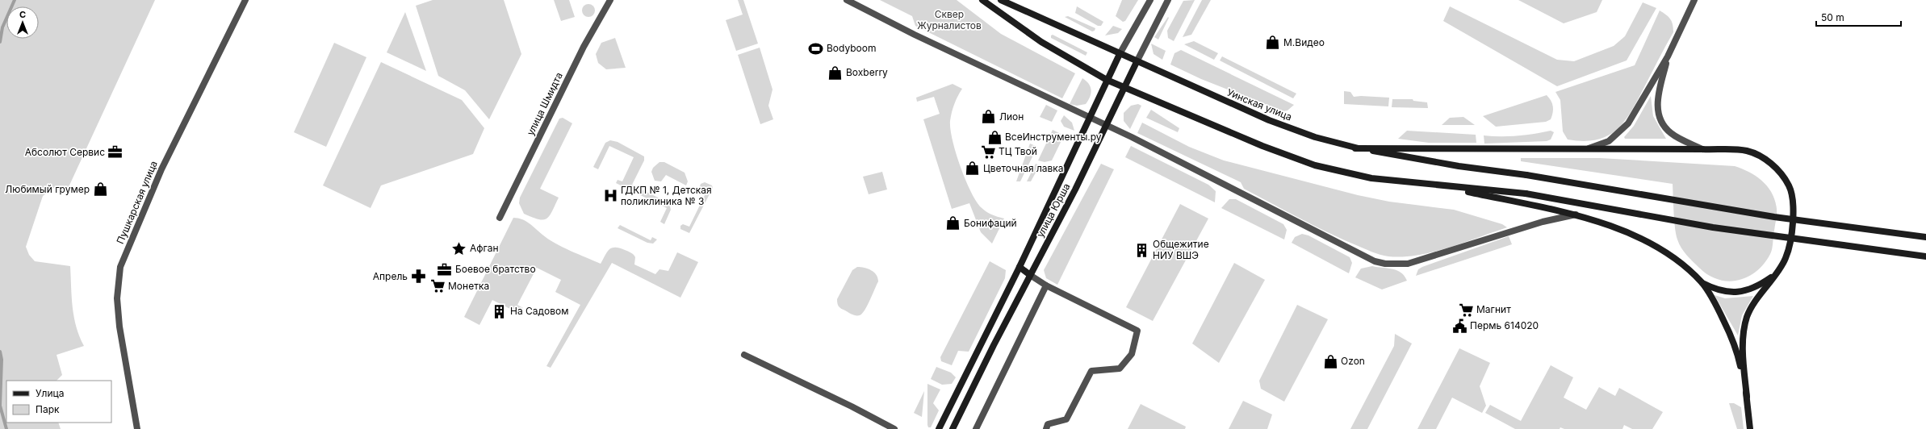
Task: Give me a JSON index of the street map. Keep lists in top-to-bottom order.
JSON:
{
  "streets": {
    "main road": ["Уинская улица", "улица Юрша"],
    "street": ["улица Шмидта", "Пушкарская улица"]
  },
  "crossings": [
    ["Уинская улица", "улица Юрша"]
  ],
  "parks": ["Сквер Журналистов"],
  "places": {
    "shop": [
      "М.Видео",
      "Boxberry",
      "Лион",
      "ВсеИнструменты.ру",
      "Цветочная лавка",
      "Любимый грумер",
      "Бонифаций",
      "Ozon"
    ],
    "sports": ["Bodyboom"],
    "supermarket": ["ТЦ Твой", "Монетка", "Магнит"],
    "office": ["Абсолют Сервис", "Боевое братство"],
    "hospital": ["ГДКП № 1, Детская поликлиника № 3"],
    "place": ["Афган"],
    "building": ["Общежитие НИУ ВШЭ", "На Садовом"],
    "pharmacy": ["Апрель"],
    "public building": ["Пермь 614020"]
  },
  "legend": ["Улица", "Парк"],
  "scale_bar": "50 m",
  "north": "top"
}
